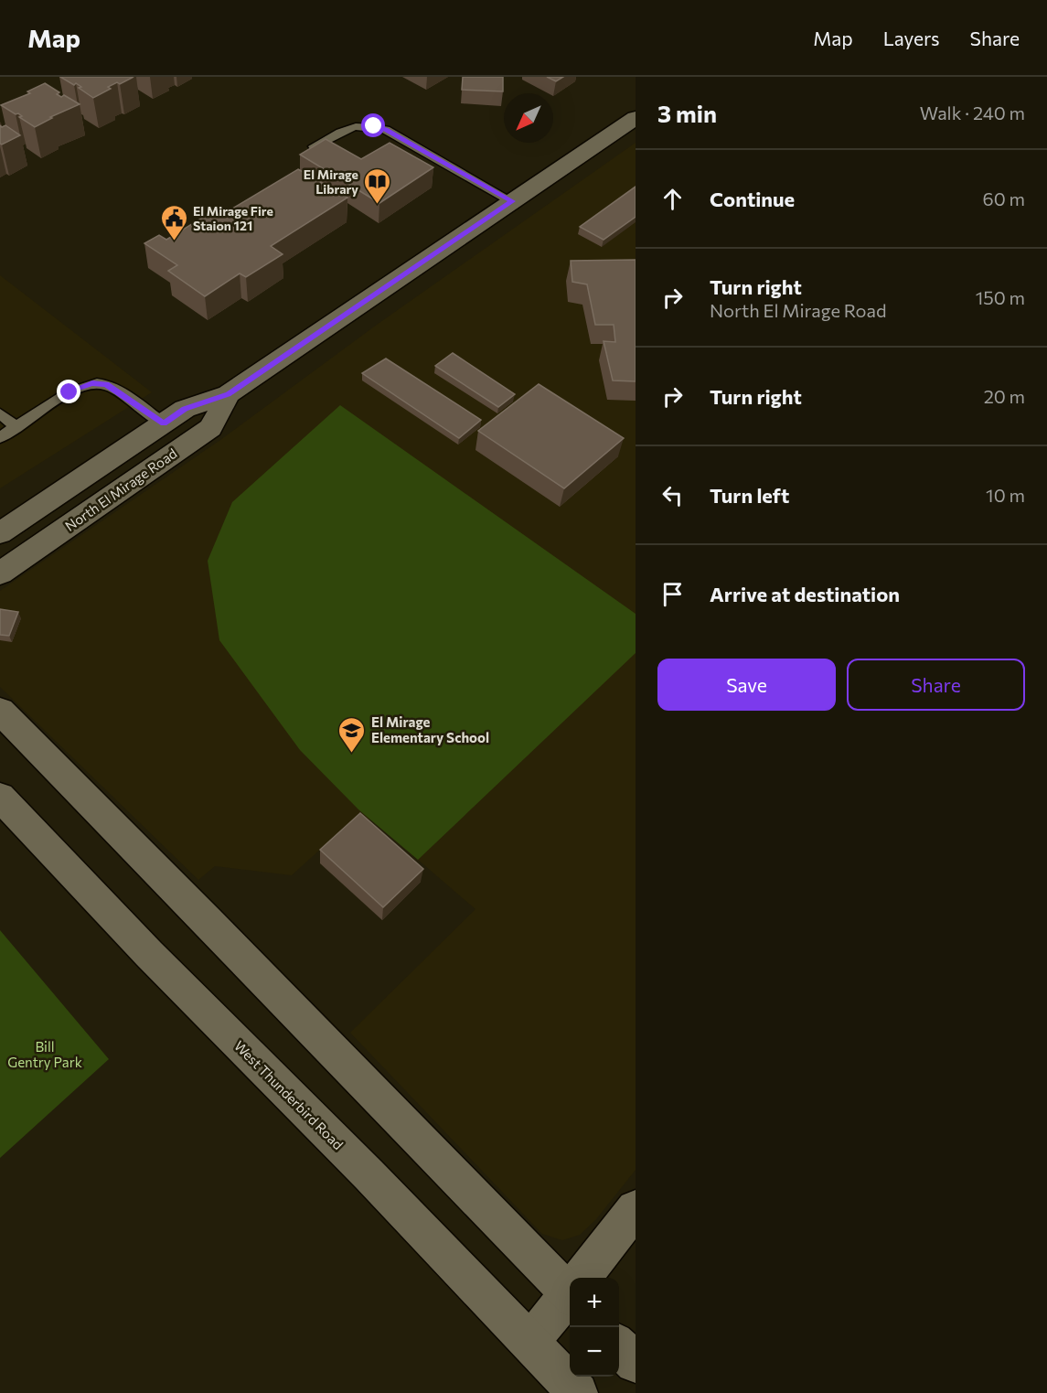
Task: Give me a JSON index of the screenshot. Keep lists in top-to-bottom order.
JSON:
{
  "streets": {
    "main road": ["North El Mirage Road", "West Thunderbird Road"]
  },
  "parks": ["Bill Gentry Park"],
  "places": {
    "library": ["El Mirage Library"],
    "public building": ["El Mirage Fire Staion 121"],
    "school or university": ["El Mirage Elementary School"]
  },
  "north": "bottom left",
  "page": {
    "header": "Map",
    "nav": ["Map", "Layers", "Share"],
    "heading": ["3 min", "Walk · 240 m"],
    "list": [
      ["Continue", "60 m"],
      ["Turn right", "North El Mirage Road", "150 m"],
      ["Turn right", "20 m"],
      ["Turn left", "10 m"],
      "Arrive at destination"
    ],
    "buttons": ["Save", "Share"],
    "map_buttons": ["+", "−"]
  }
}
